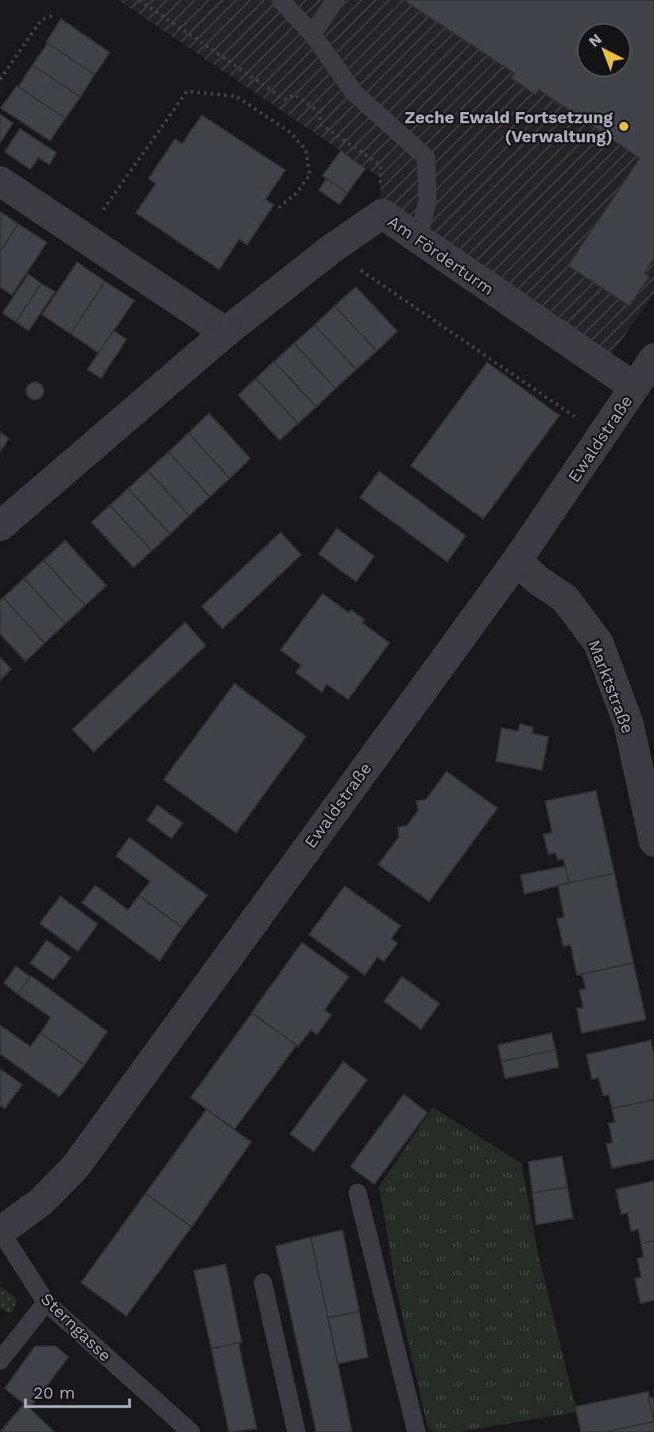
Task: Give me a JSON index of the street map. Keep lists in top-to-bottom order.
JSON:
{
  "streets": {
    "street": ["Am Förderturm", "Ewaldstraße", "Marktstraße"],
    "lane": ["Sterngasse"]
  },
  "crossings": [
    ["Am Förderturm", "Ewaldstraße"],
    ["Ewaldstraße", "Marktstraße"],
    ["Ewaldstraße", "Sterngasse"]
  ],
  "places": ["Zeche Ewald Fortsetzung (Verwaltung)"],
  "scale_bar": "20 m",
  "north": "top left"
}
